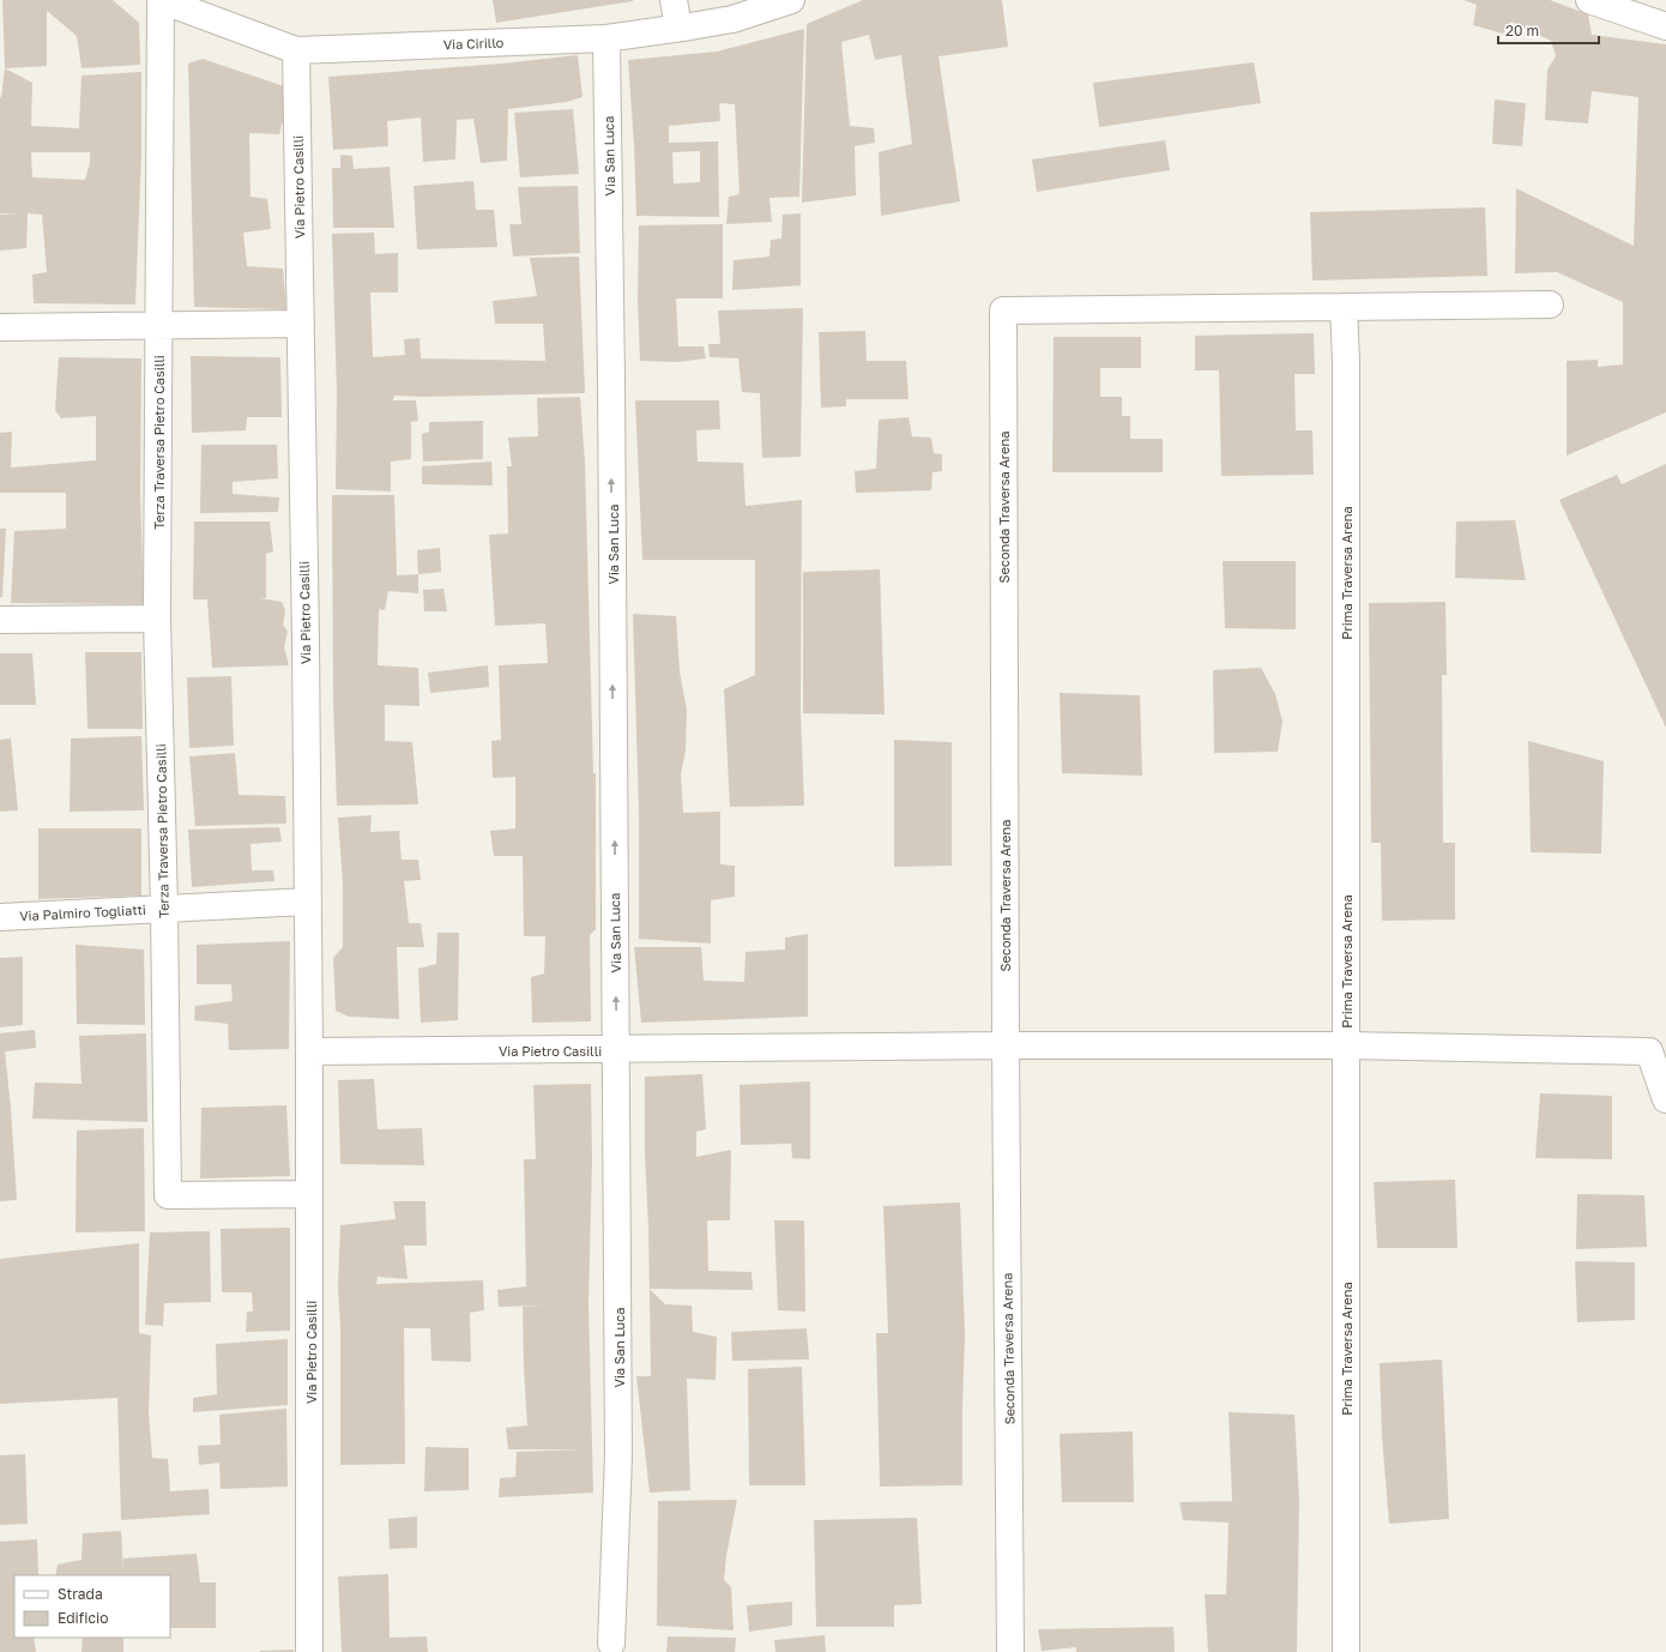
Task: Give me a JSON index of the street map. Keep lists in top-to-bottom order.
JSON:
{
  "streets": {
    "street": [
      "Via Cirillo",
      "Via San Luca",
      "Via Pietro Casilli",
      "Terza Traversa Pietro Casilli",
      "Seconda Traversa Arena",
      "Prima Traversa Arena",
      "Via Palmiro Togliatti"
    ]
  },
  "crossings": [
    ["Via Cirillo", "Via San Luca"],
    ["Via Cirillo", "Via Pietro Casilli"],
    ["Via Cirillo", "Terza Traversa Pietro Casilli"],
    ["Via San Luca", "Via Pietro Casilli"],
    ["Via Pietro Casilli", "Terza Traversa Pietro Casilli"],
    ["Terza Traversa Pietro Casilli", "Via Palmiro Togliatti"],
    ["Seconda Traversa Arena", "Prima Traversa Arena"]
  ],
  "one_way": ["Via San Luca"],
  "legend": ["Strada", "Edificio"],
  "scale_bar": "20 m"
}
